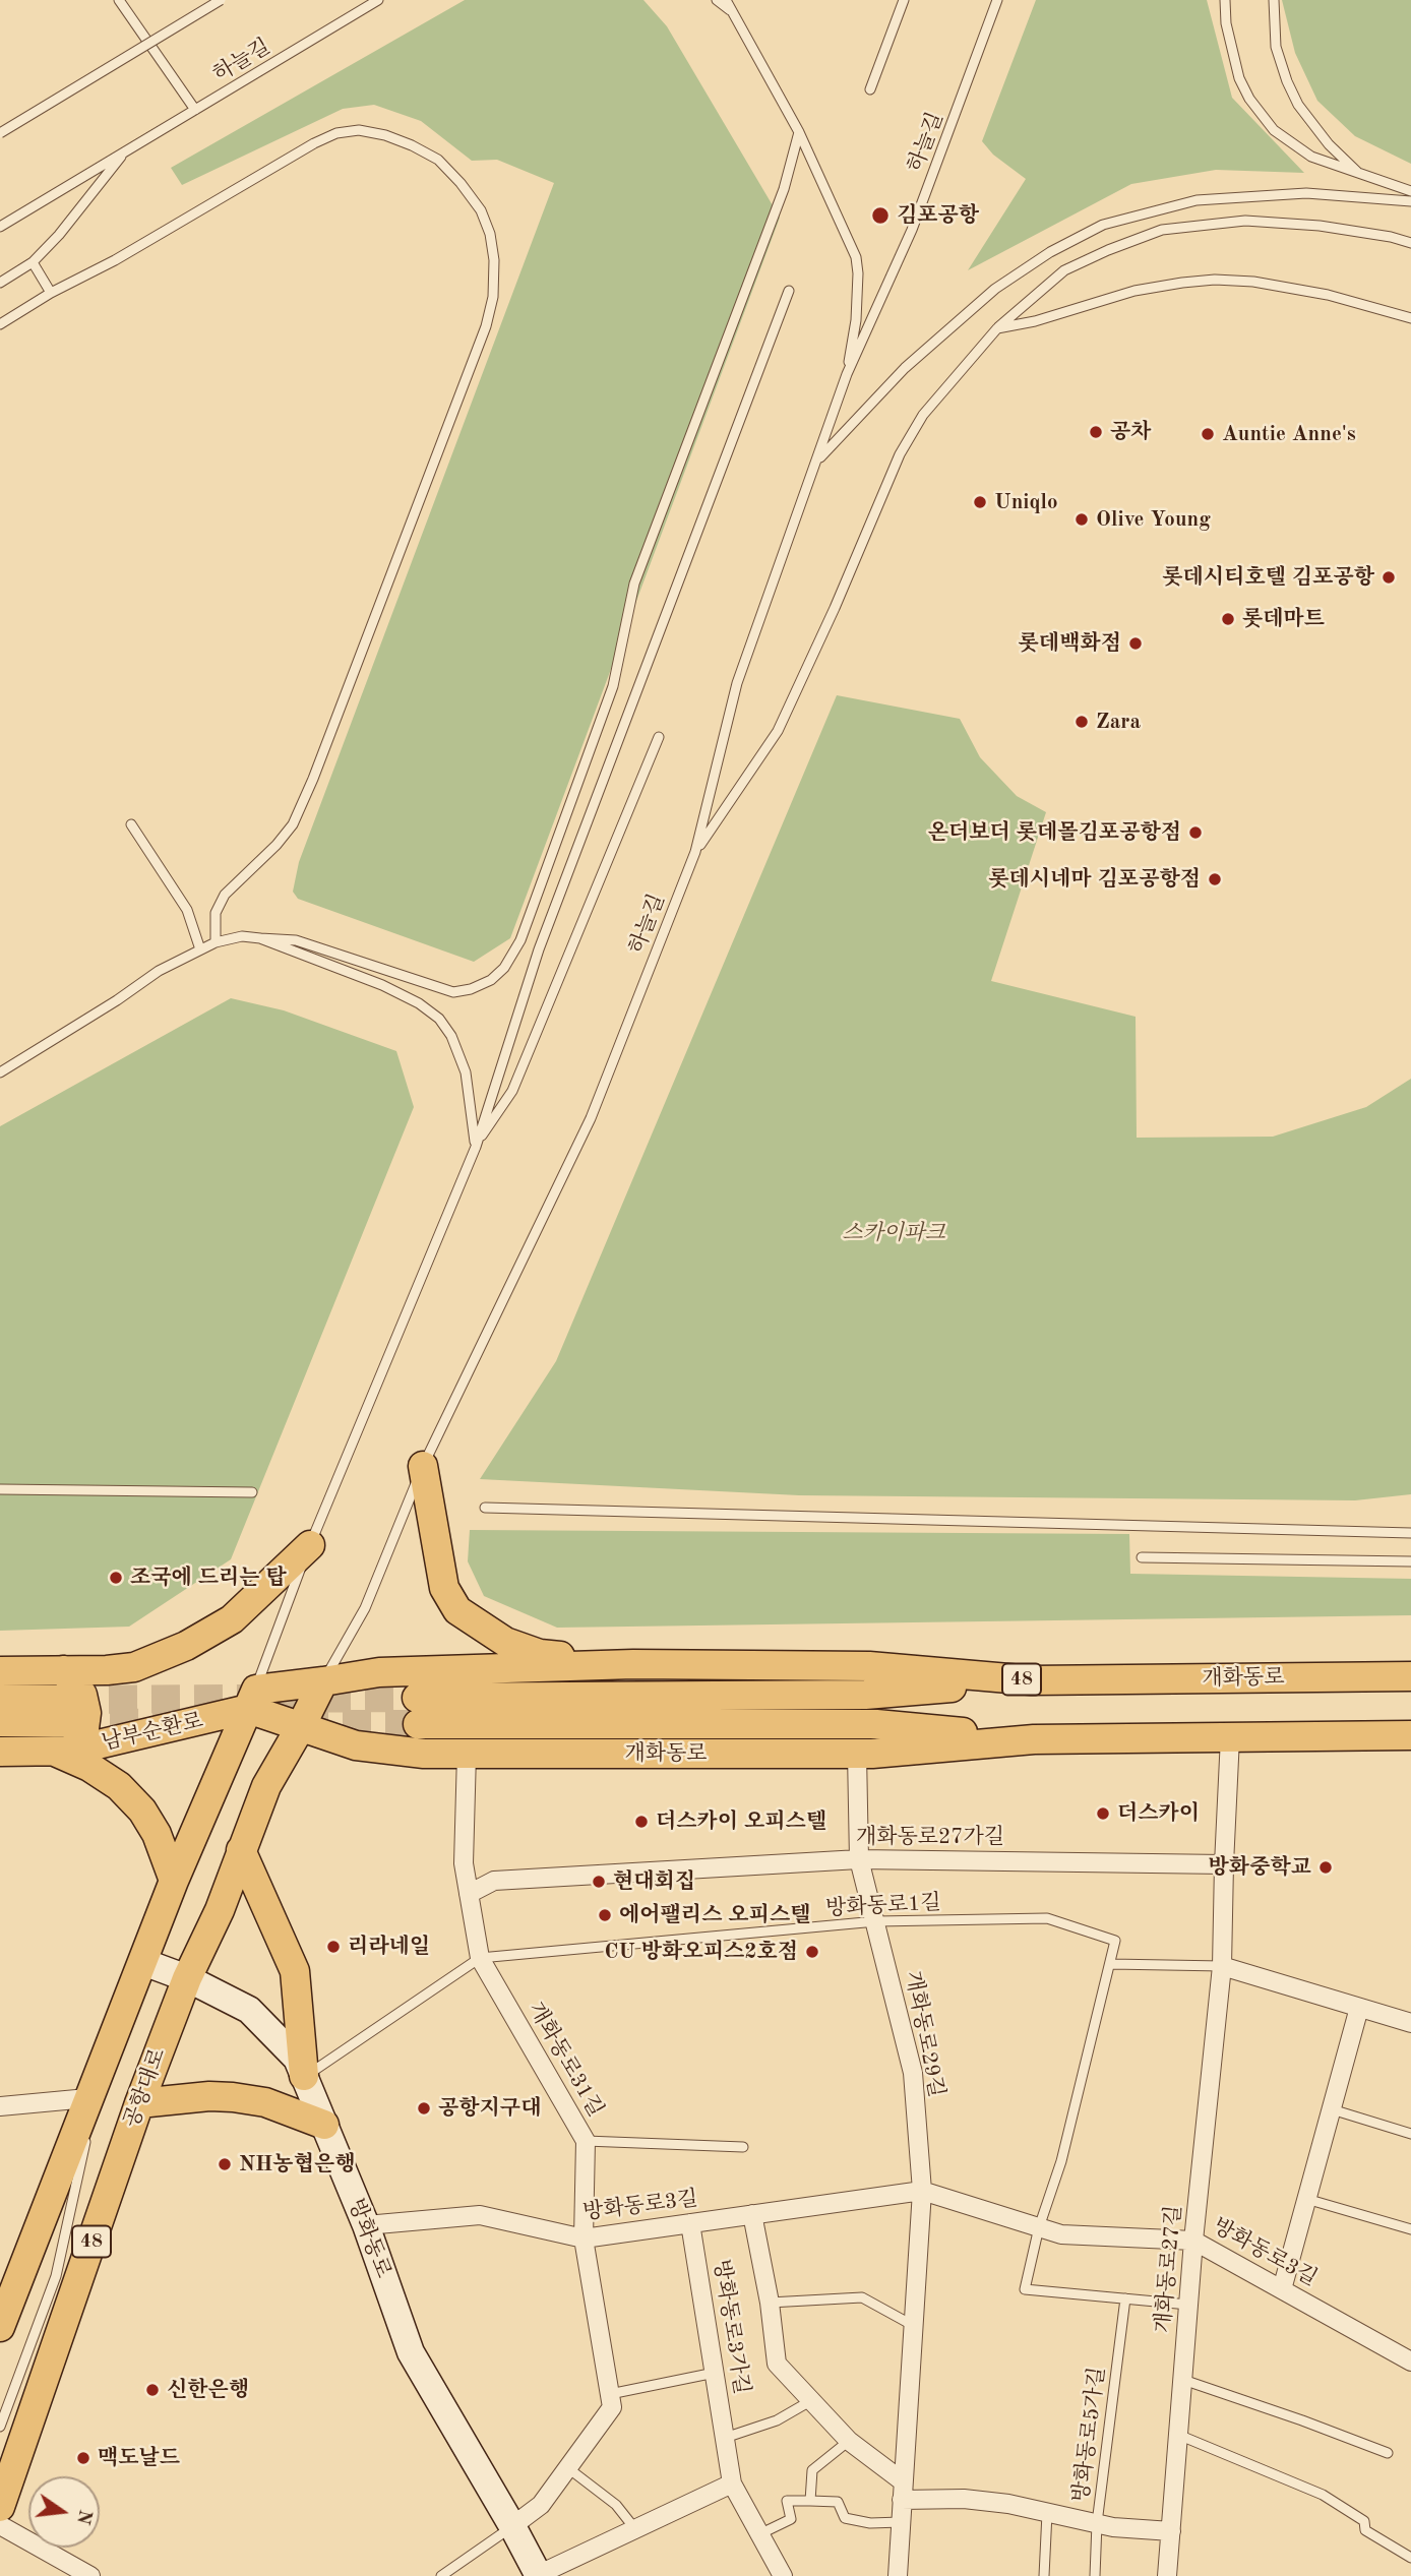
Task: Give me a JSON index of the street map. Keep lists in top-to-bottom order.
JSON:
{
  "streets": {
    "main road": [
      "개화동로",
      "48",
      "남부순환로",
      "공항대로",
      "방화동로"
    ],
    "street": [
      "개화동로27가길",
      "개화동로29길",
      "개화동로31길",
      "방화동로3길",
      "개화동로27길",
      "방화동로3가길"
    ],
    "lane": ["하늘길", "방화동로1길", "방화동로5가길"]
  },
  "crossings": [
    ["하늘길", "개화동로"],
    ["하늘길", "남부순환로"],
    ["하늘길", "공항대로"],
    ["개화동로", "남부순환로"],
    ["개화동로", "개화동로29길"],
    ["개화동로", "개화동로31길"],
    ["개화동로", "공항대로"],
    ["개화동로", "개화동로27길"],
    ["48", "남부순환로"],
    ["48", "방화동로"],
    ["남부순환로", "공항대로"],
    ["개화동로27가길", "개화동로29길"],
    ["개화동로27가길", "개화동로31길"],
    ["개화동로27가길", "개화동로27길"],
    ["방화동로1길", "개화동로29길"],
    ["방화동로1길", "개화동로31길"],
    ["방화동로1길", "방화동로3길"],
    ["방화동로1길", "방화동로"],
    ["개화동로29길", "방화동로3길"],
    ["개화동로31길", "방화동로3길"],
    ["개화동로31길", "방화동로"],
    ["공항대로", "방화동로"],
    ["방화동로3길", "방화동로"],
    ["방화동로3길", "개화동로27길"],
    ["방화동로3길", "방화동로3가길"],
    ["방화동로", "방화동로3가길"]
  ],
  "parks": ["스카이파크"],
  "places": [
    "김포공항",
    "공차",
    "Auntie Anne's",
    "Uniqlo",
    "Olive Young",
    "롯데시티호텔 김포공항",
    "롯데마트",
    "롯데백화점",
    "Zara",
    "온더보더 롯데몰김포공항점",
    "롯데시네마 김포공항점",
    "조국에 드리는 탑",
    "더스카이",
    "더스카이 오피스텔",
    "방화중학교",
    "현대회집",
    "에어팰리스 오피스텔",
    "리라네일",
    "CU 방화오피스2호점",
    "공항지구대",
    "NH농협은행",
    "신한은행",
    "맥도날드"
  ],
  "north": "right"
}
